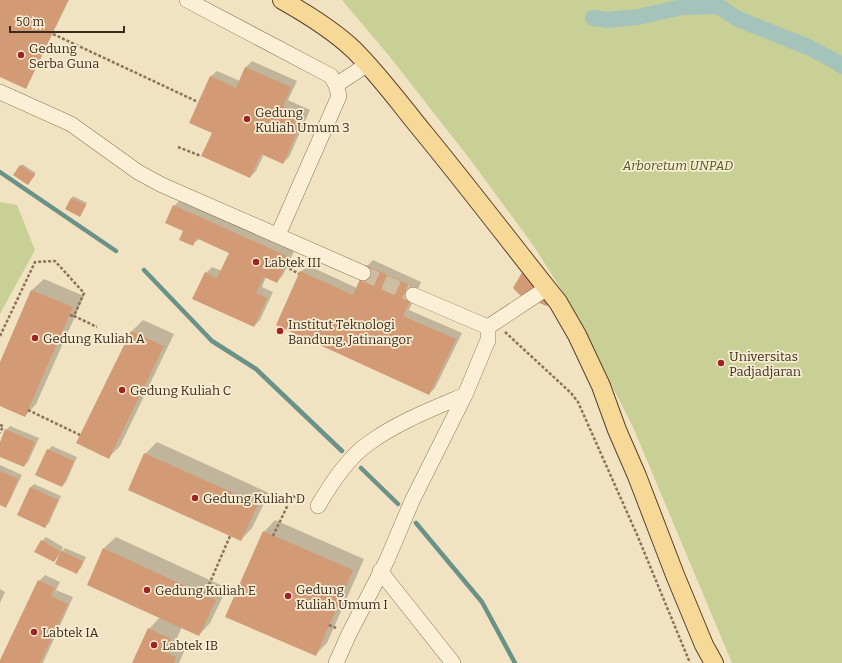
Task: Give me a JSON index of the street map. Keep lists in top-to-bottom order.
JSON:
{
  "parks": ["Arboretum UNPAD"],
  "places": [
    "Gedung Serba Guna",
    "Gedung Kuliah Umum 3",
    "Labtek III",
    "Institut Teknologi Bandung, Jatinangor",
    "Gedung Kuliah A",
    "Universitas Padjadjaran",
    "Gedung Kuliah C",
    "Gedung Kuliah D",
    "Gedung Kuliah E",
    "Gedung Kuliah Umum I",
    "Labtek IA",
    "Labtek IB"
  ],
  "scale_bar": "50 m"
}
